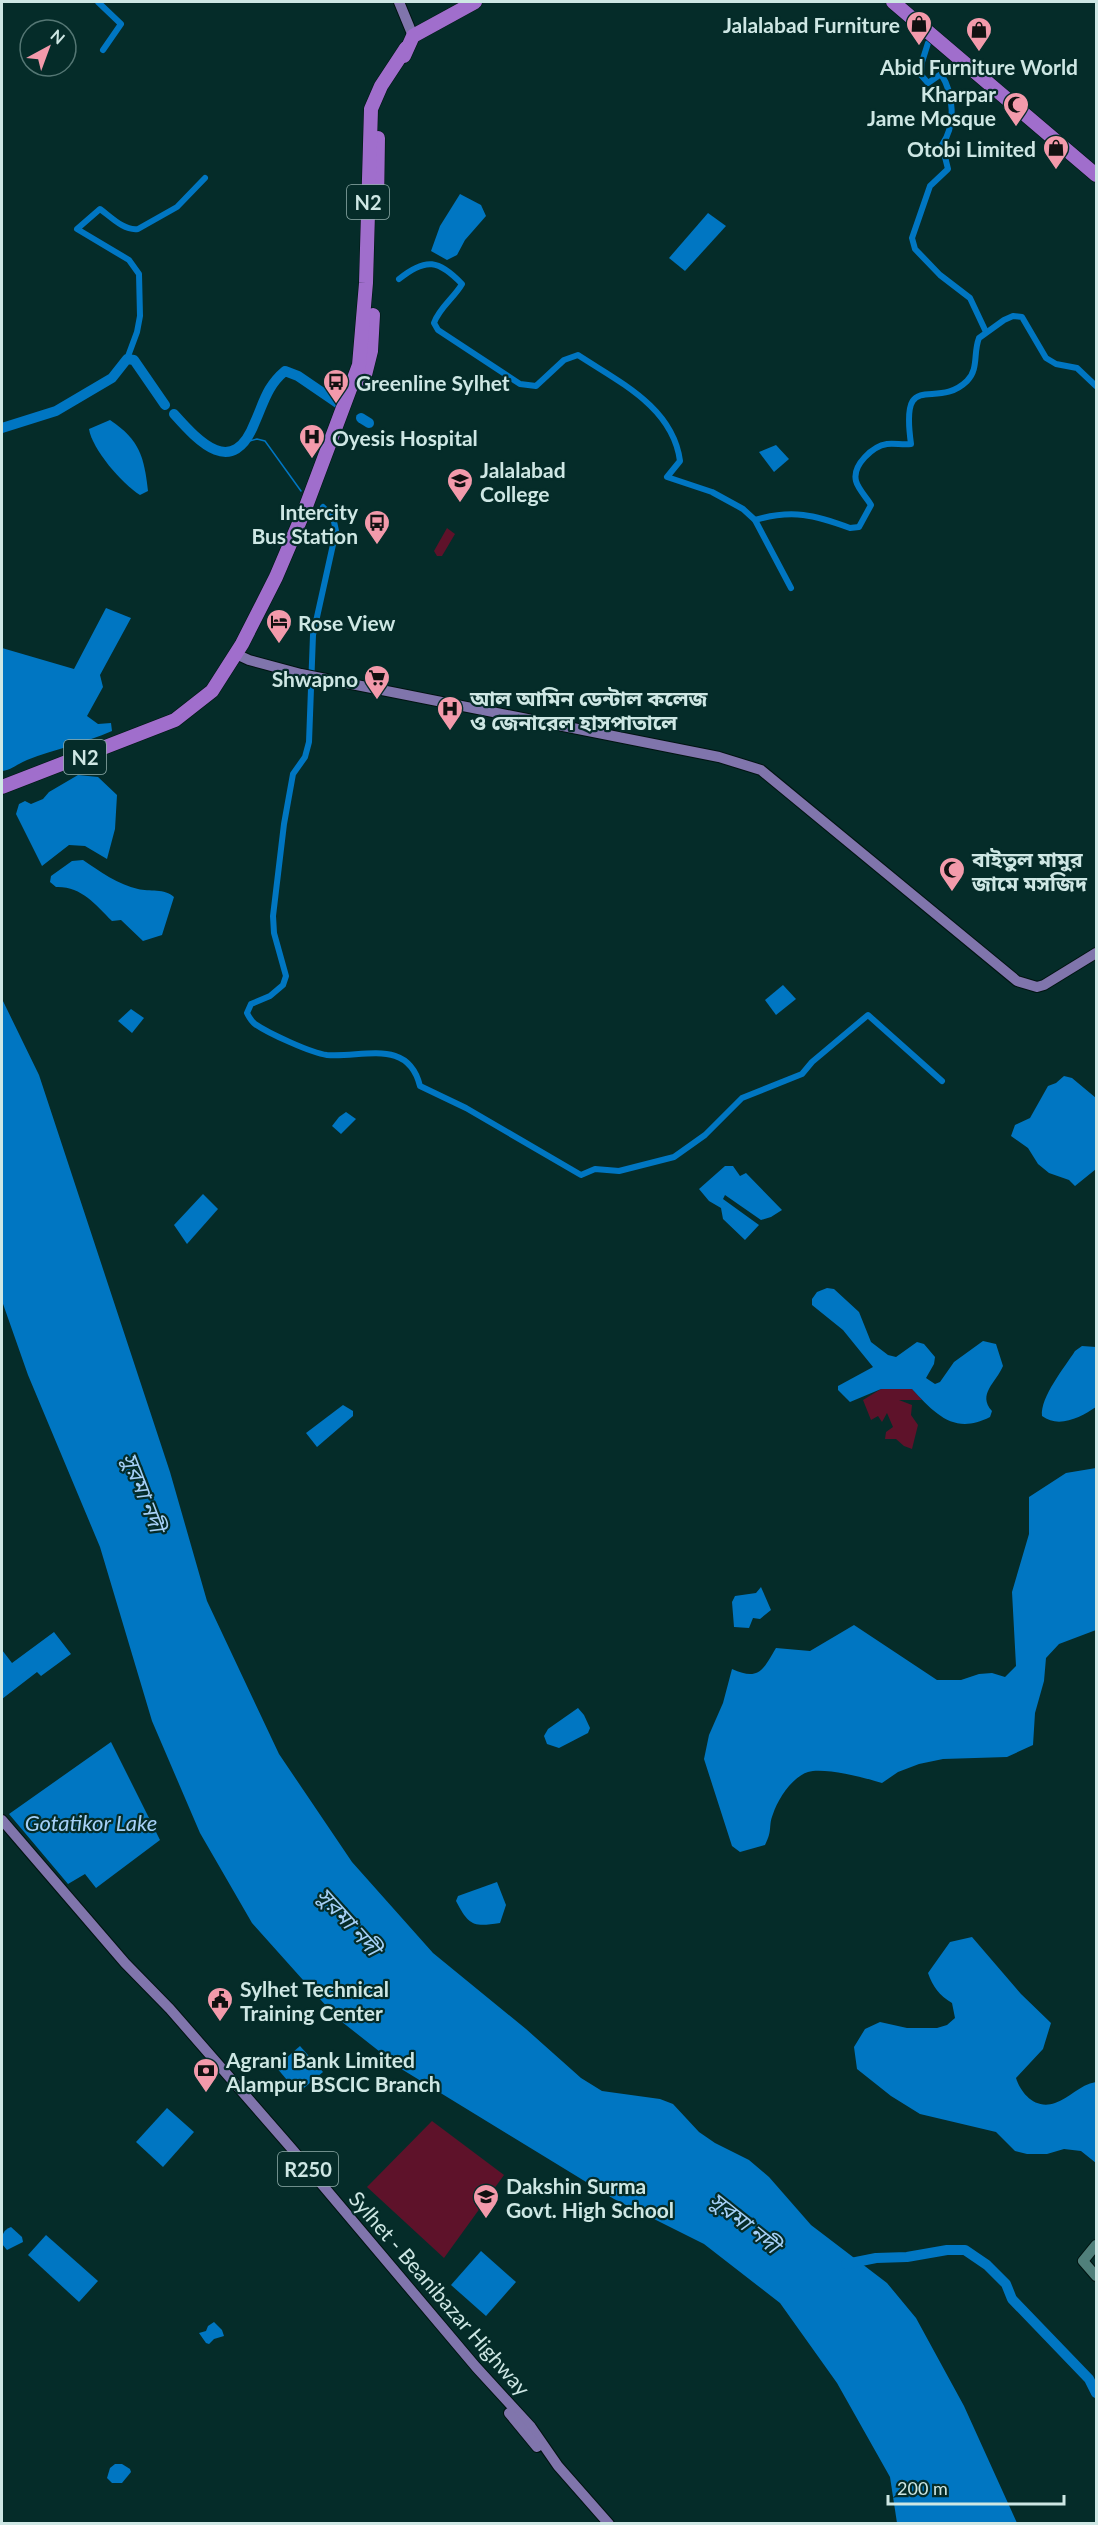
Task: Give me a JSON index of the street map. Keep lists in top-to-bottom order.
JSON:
{
  "streets": {
    "highway": ["N2"],
    "main road": ["R250", "Sylhet - Beanibazar Highway"]
  },
  "water": ["সুরমা নদী", "Gotatikor Lake"],
  "places": {
    "shop": ["Jalalabad Furniture", "Abid Furniture World", "Otobi Limited"],
    "mosque": ["Kharpar Jame Mosque", "বাইতুল মামুর জামে মসজিদ"],
    "bus stop": ["Greenline Sylhet", "Intercity Bus Station"],
    "hospital": ["Oyesis Hospital", "আল আমিন ডেন্টাল কলেজ ও জেনারেল হাসপাতালে"],
    "school or university": ["Jalalabad College", "Dakshin Surma Govt. High School"],
    "hotel": ["Rose View"],
    "supermarket": ["Shwapno"],
    "public building": ["Sylhet Technical Training Center"],
    "bank": ["Agrani Bank Limited Alampur BSCIC Branch"]
  },
  "scale_bar": "200 m",
  "north": "top right"
}
